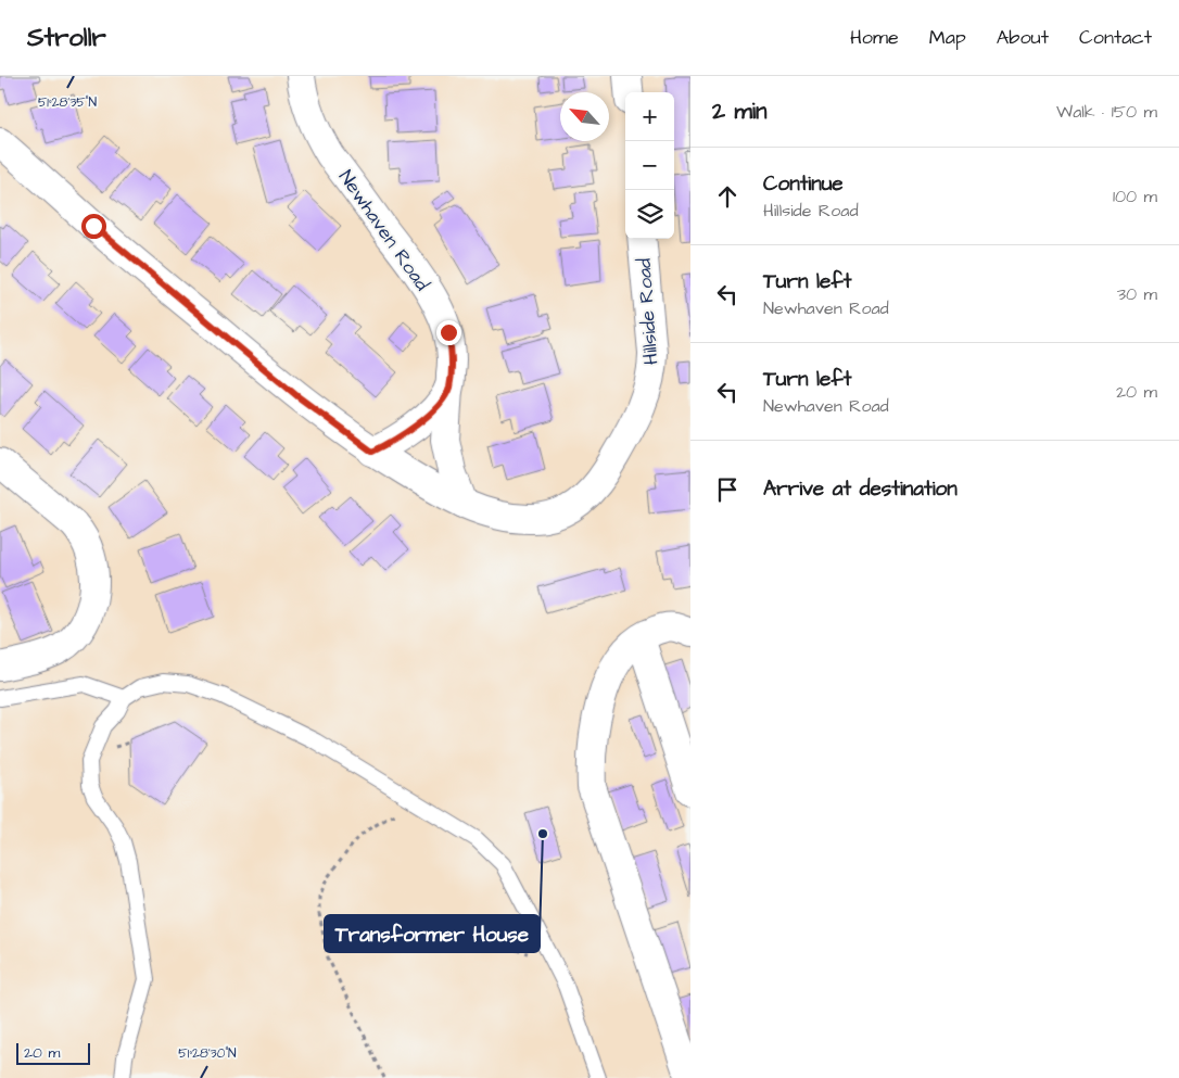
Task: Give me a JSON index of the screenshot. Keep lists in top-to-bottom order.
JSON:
{
  "streets": {
    "street": ["Newhaven Road", "Hillside Road"]
  },
  "crossings": [
    ["Newhaven Road", "Hillside Road"]
  ],
  "places": ["Transformer House"],
  "scale_bar": "20 m",
  "north": "top left",
  "page": {
    "header": "Strollr",
    "nav": [
      "Home",
      "Map",
      "About",
      "Contact"
    ],
    "heading": ["2 min", "Walk · 150 m"],
    "map_buttons": ["+", "−"],
    "list": [
      ["Continue", "Hillside Road", "100 m"],
      ["Turn left", "Newhaven Road", "30 m"],
      ["Turn left", "Newhaven Road", "20 m"],
      "Arrive at destination"
    ],
    "scale": "20 m"
  },
  "coordinates": ["51°28'35\"N", "51°28'30\"N"]
}
